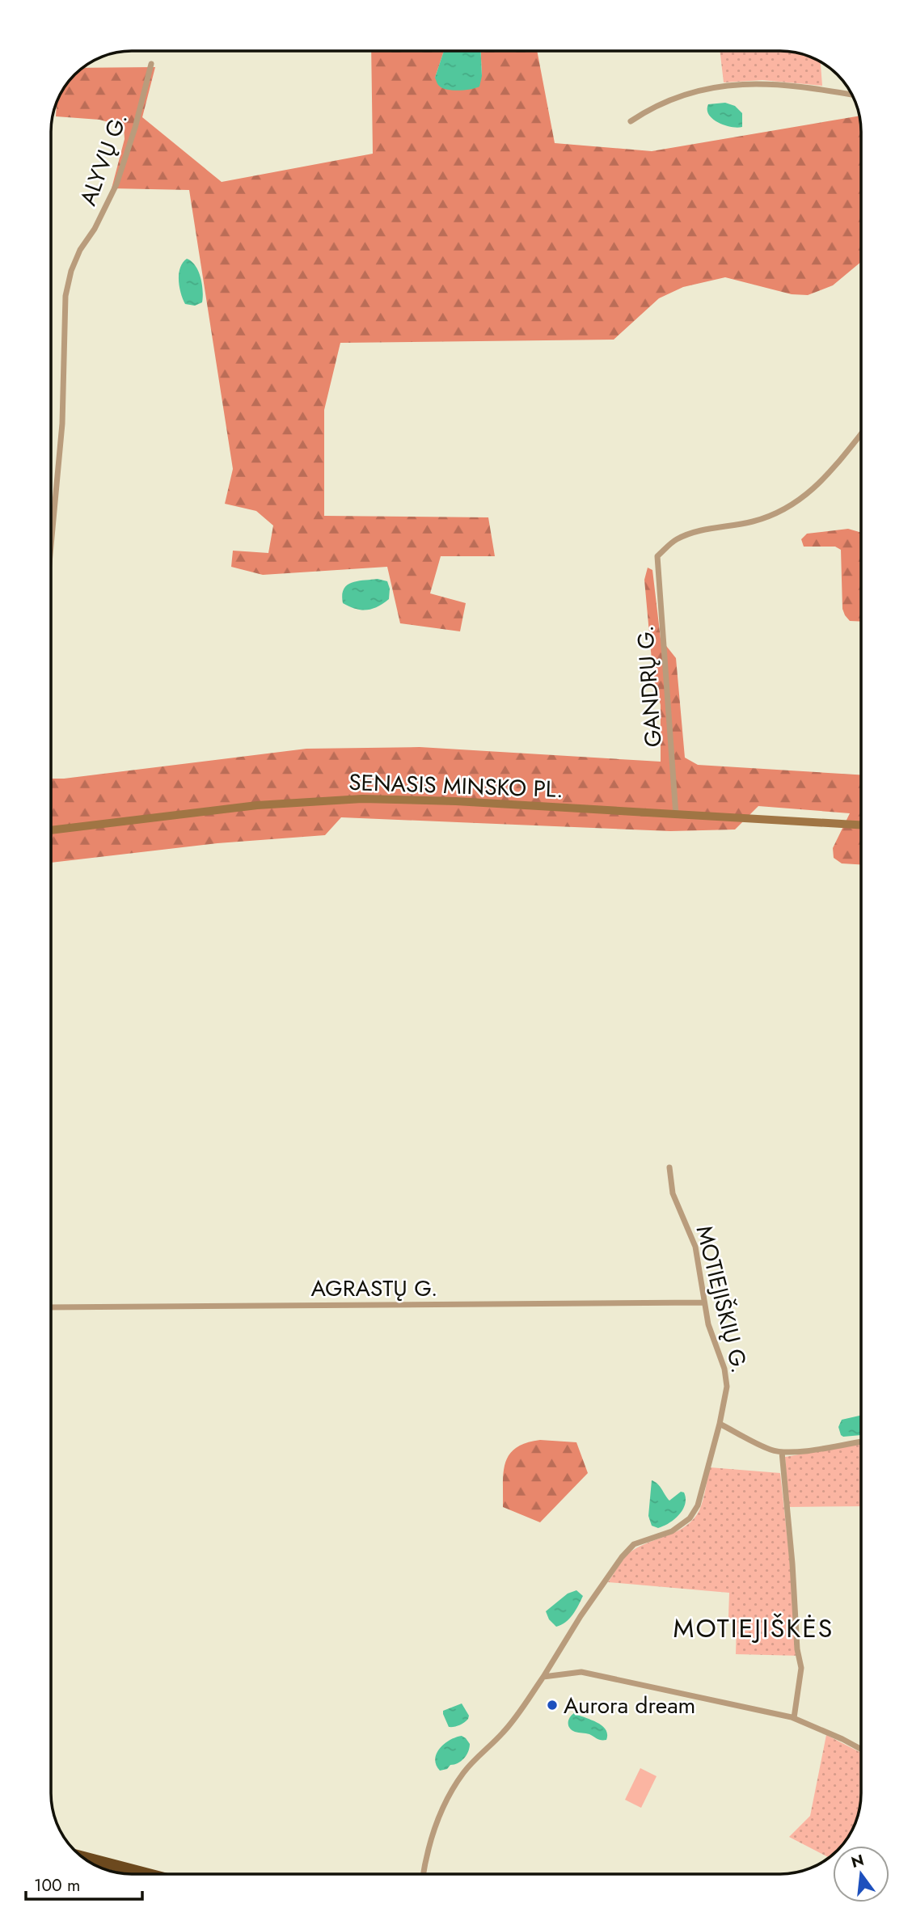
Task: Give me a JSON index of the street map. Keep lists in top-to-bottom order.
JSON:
{
  "streets": {
    "main road": ["SENASIS MINSKO PL."],
    "street": [
      "ALYVŲ G.",
      "GANDRŲ G.",
      "AGRASTŲ G.",
      "MOTIEJIŠKIŲ G."
    ]
  },
  "crossings": [
    ["GANDRŲ G.", "SENASIS MINSKO PL."],
    ["AGRASTŲ G.", "MOTIEJIŠKIŲ G."]
  ],
  "districts": ["MOTIEJIŠKĖS"],
  "places": ["Aurora dream"],
  "scale_bar": "100 m",
  "north": "top"
}
